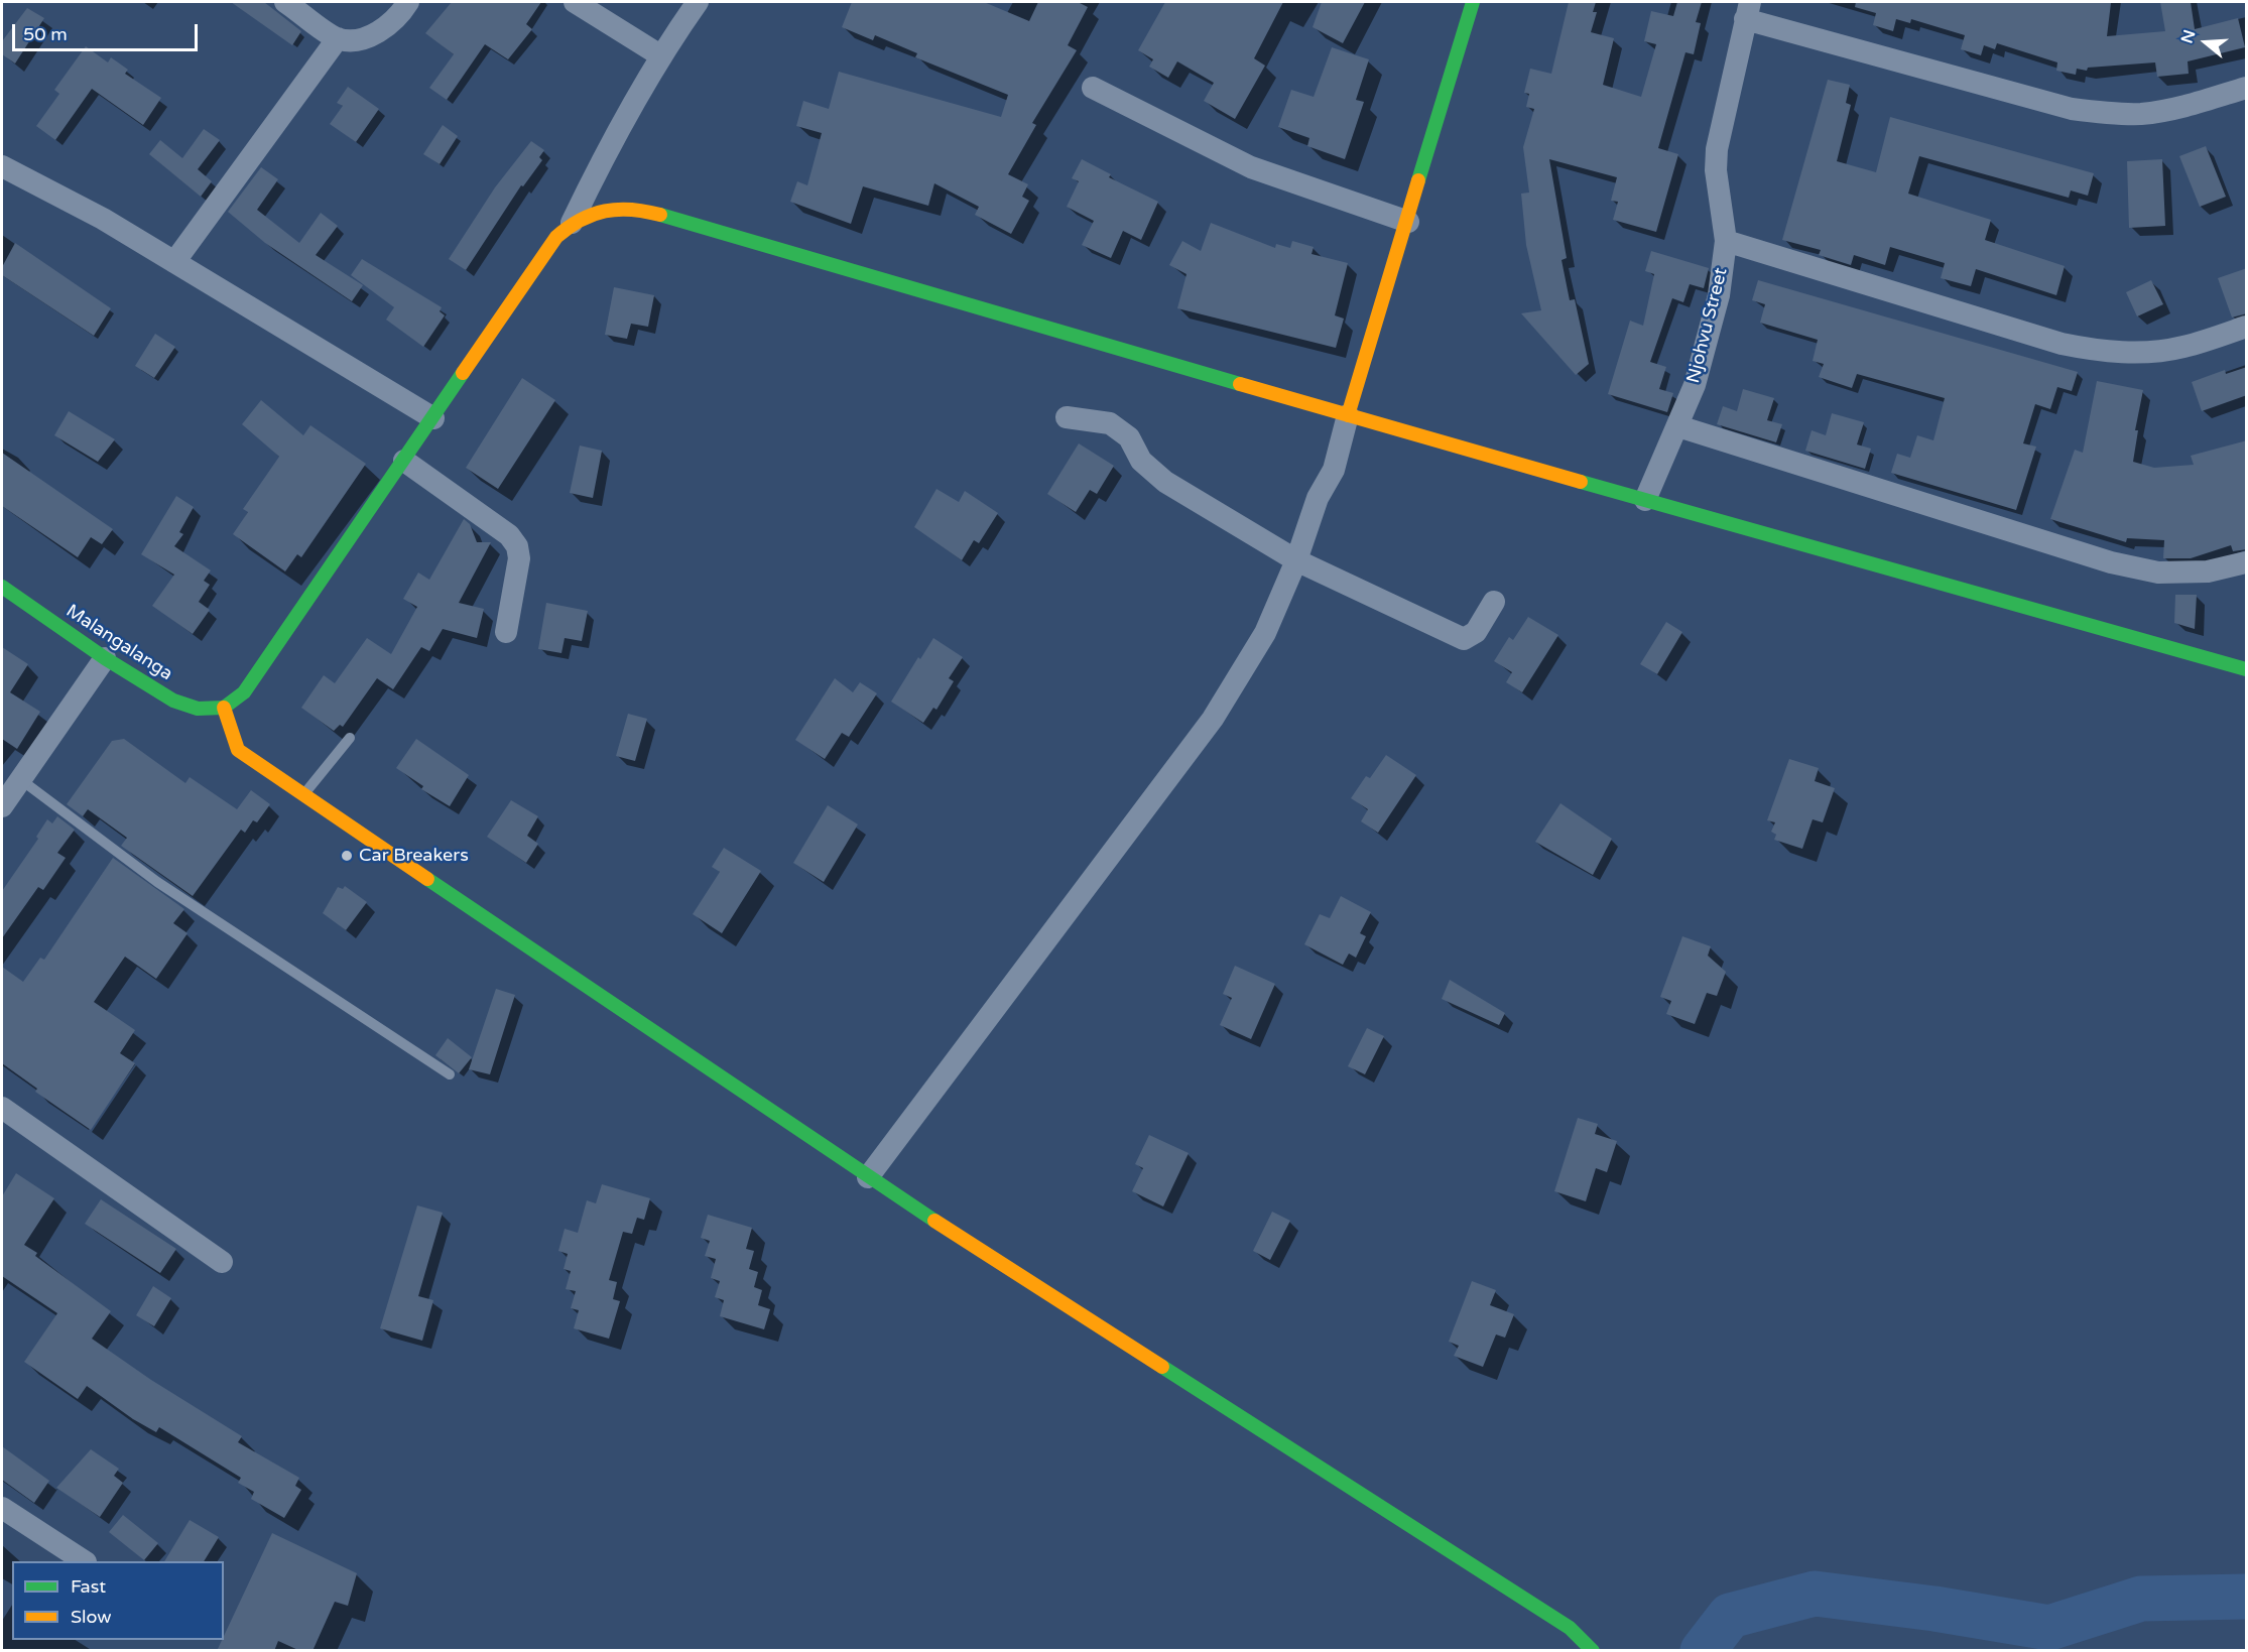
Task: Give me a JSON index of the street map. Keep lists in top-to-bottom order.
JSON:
{
  "streets": {
    "street": ["Njohvu Street", "Malangalanga"]
  },
  "places": ["Car Breakers"],
  "legend": ["Fast", "Slow"],
  "scale_bar": "50 m",
  "north": "left"
}
